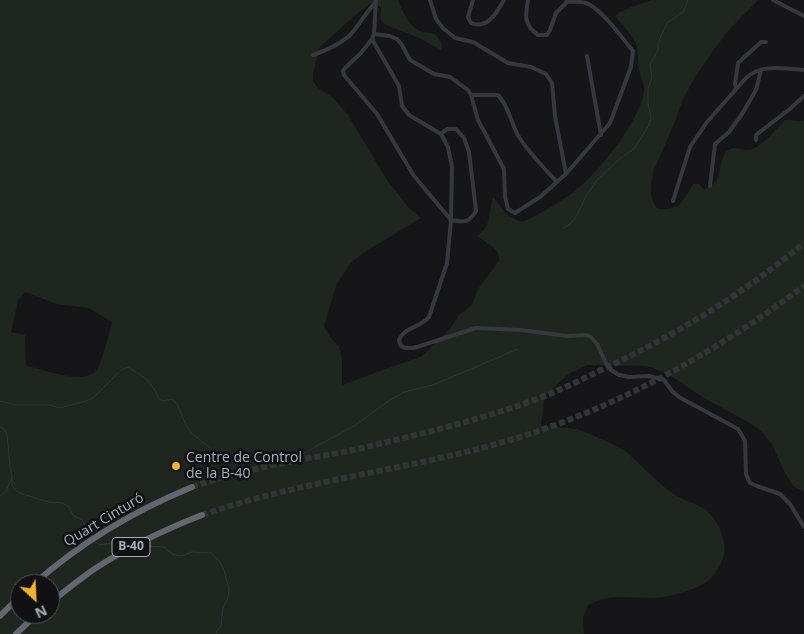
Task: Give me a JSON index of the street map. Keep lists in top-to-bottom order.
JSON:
{
  "streets": {
    "highway": ["Quart Cinturó", "B-40"]
  },
  "places": ["Centre de Control de la B-40"],
  "north": "bottom right"
}
